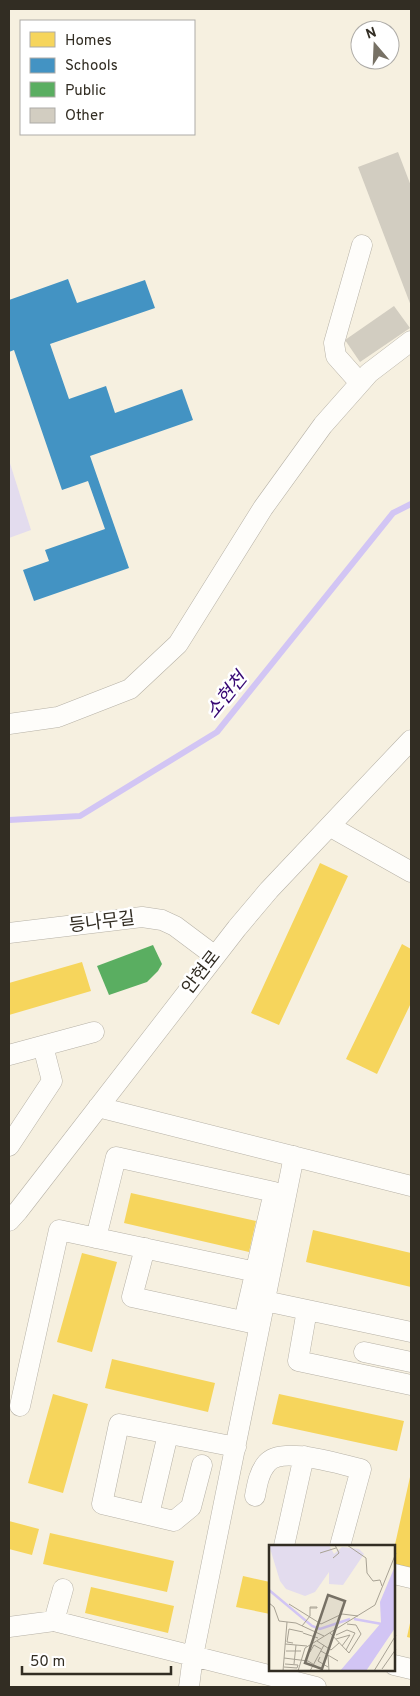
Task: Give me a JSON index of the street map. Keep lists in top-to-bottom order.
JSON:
{
  "streets": {
    "street": ["등나무길", "안현로"]
  },
  "crossings": [
    ["등나무길", "안현로"]
  ],
  "water": ["소현천"],
  "legend": [
    "Homes",
    "Schools",
    "Public",
    "Other"
  ],
  "scale_bar": "50 m",
  "north": "top"
}
